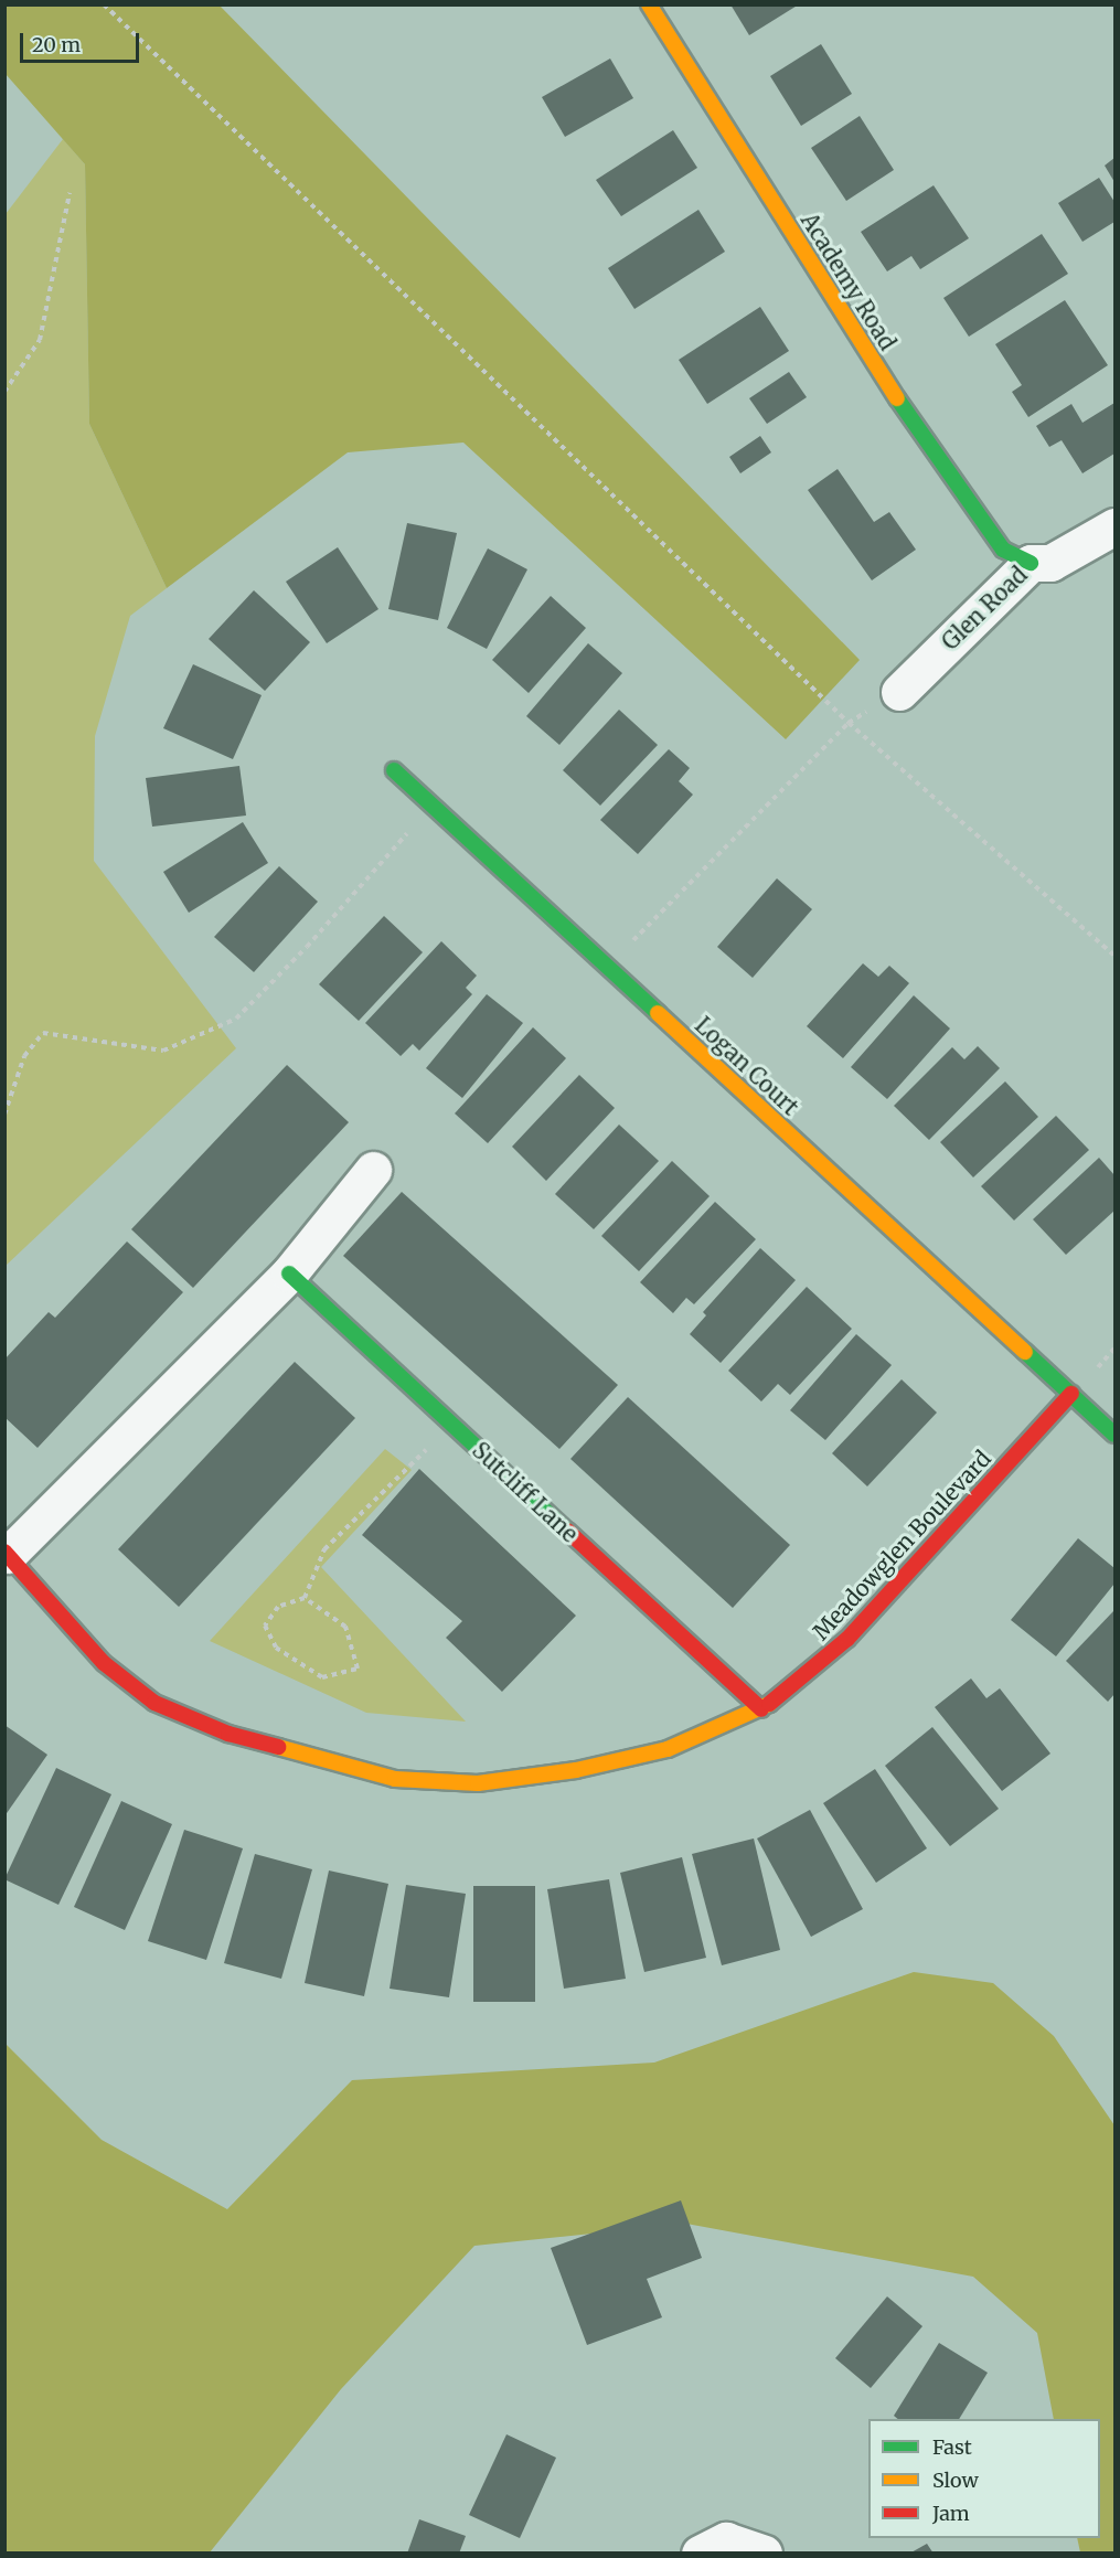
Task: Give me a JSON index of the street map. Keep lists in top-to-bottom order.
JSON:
{
  "streets": {
    "street": [
      "Academy Road",
      "Glen Road",
      "Logan Court",
      "Sutcliff Lane",
      "Meadowglen Boulevard"
    ]
  },
  "crossings": [
    ["Academy Road", "Glen Road"],
    ["Logan Court", "Meadowglen Boulevard"],
    ["Sutcliff Lane", "Meadowglen Boulevard"]
  ],
  "legend": ["Fast", "Slow", "Jam"],
  "scale_bar": "20 m"
}
